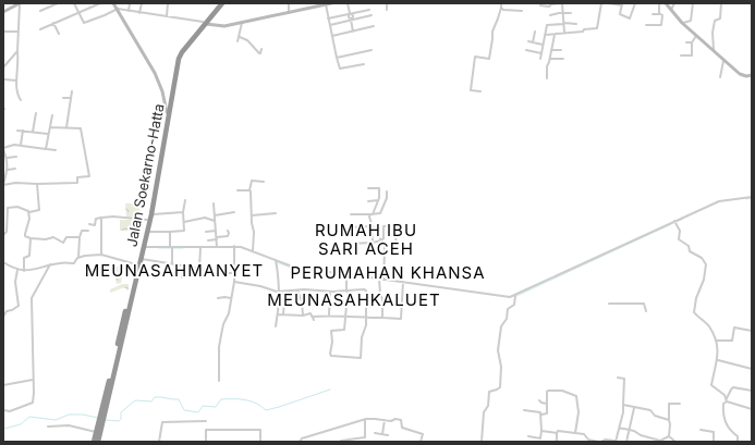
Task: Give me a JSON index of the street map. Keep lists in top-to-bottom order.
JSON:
{
  "streets": {
    "highway": ["Jalan Soekarno-Hatta"]
  },
  "districts": [
    "RUMAH IBU SARI ACEH",
    "MEUNASAHMANYET",
    "PERUMAHAN KHANSA",
    "MEUNASAHKALUET"
  ]
}
